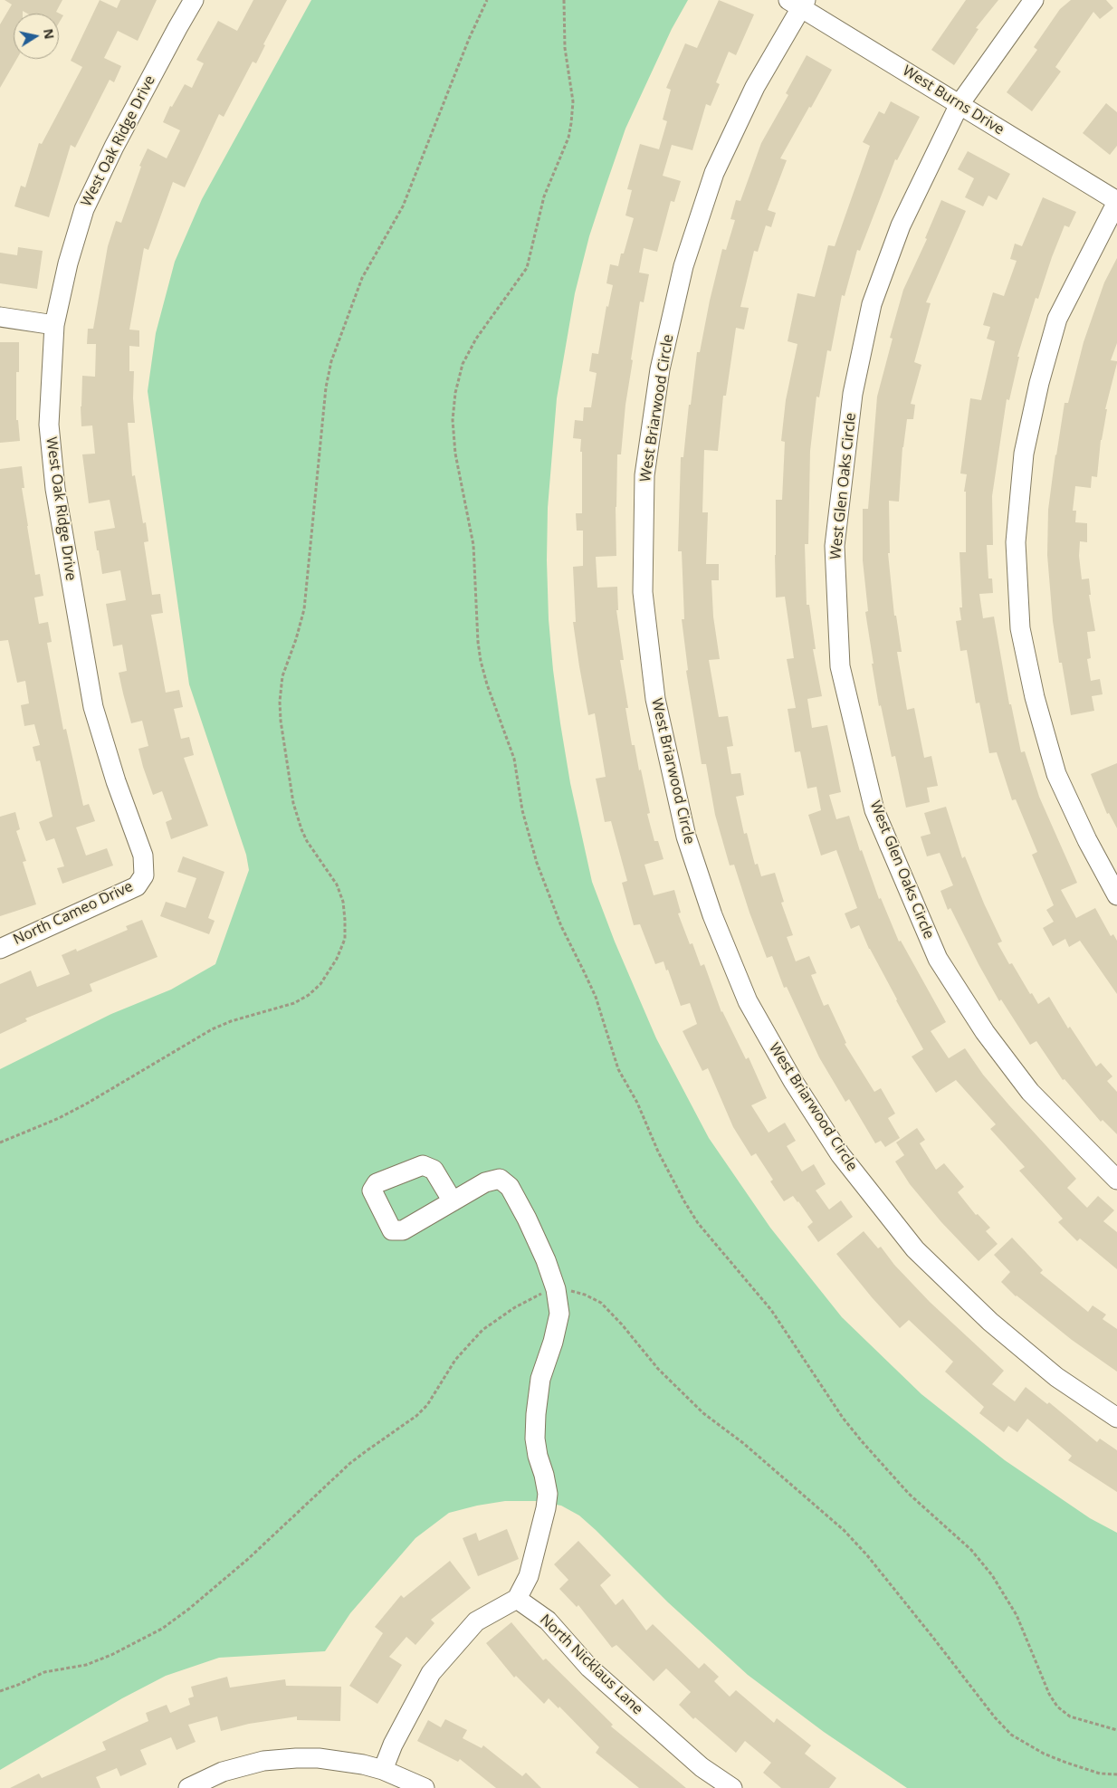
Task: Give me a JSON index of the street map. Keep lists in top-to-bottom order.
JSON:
{
  "streets": {
    "street": [
      "West Burns Drive",
      "West Oak Ridge Drive",
      "West Briarwood Circle",
      "West Glen Oaks Circle",
      "North Cameo Drive",
      "North Nicklaus Lane"
    ]
  },
  "crossings": [
    ["West Burns Drive", "West Briarwood Circle"],
    ["West Burns Drive", "West Glen Oaks Circle"],
    ["West Oak Ridge Drive", "North Cameo Drive"]
  ],
  "north": "right"
}
